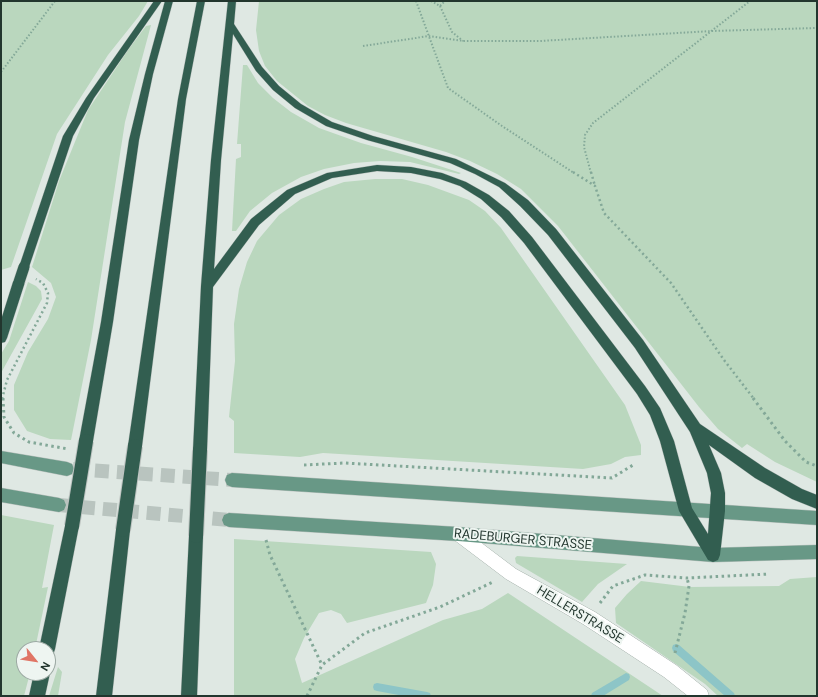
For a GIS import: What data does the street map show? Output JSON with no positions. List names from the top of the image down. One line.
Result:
{"streets":{"main road":["RADEBURGER STRASSE"],"street":["HELLERSTRASSE"]},"crossings":[["RADEBURGER STRASSE","HELLERSTRASSE"]],"north":"bottom right"}
